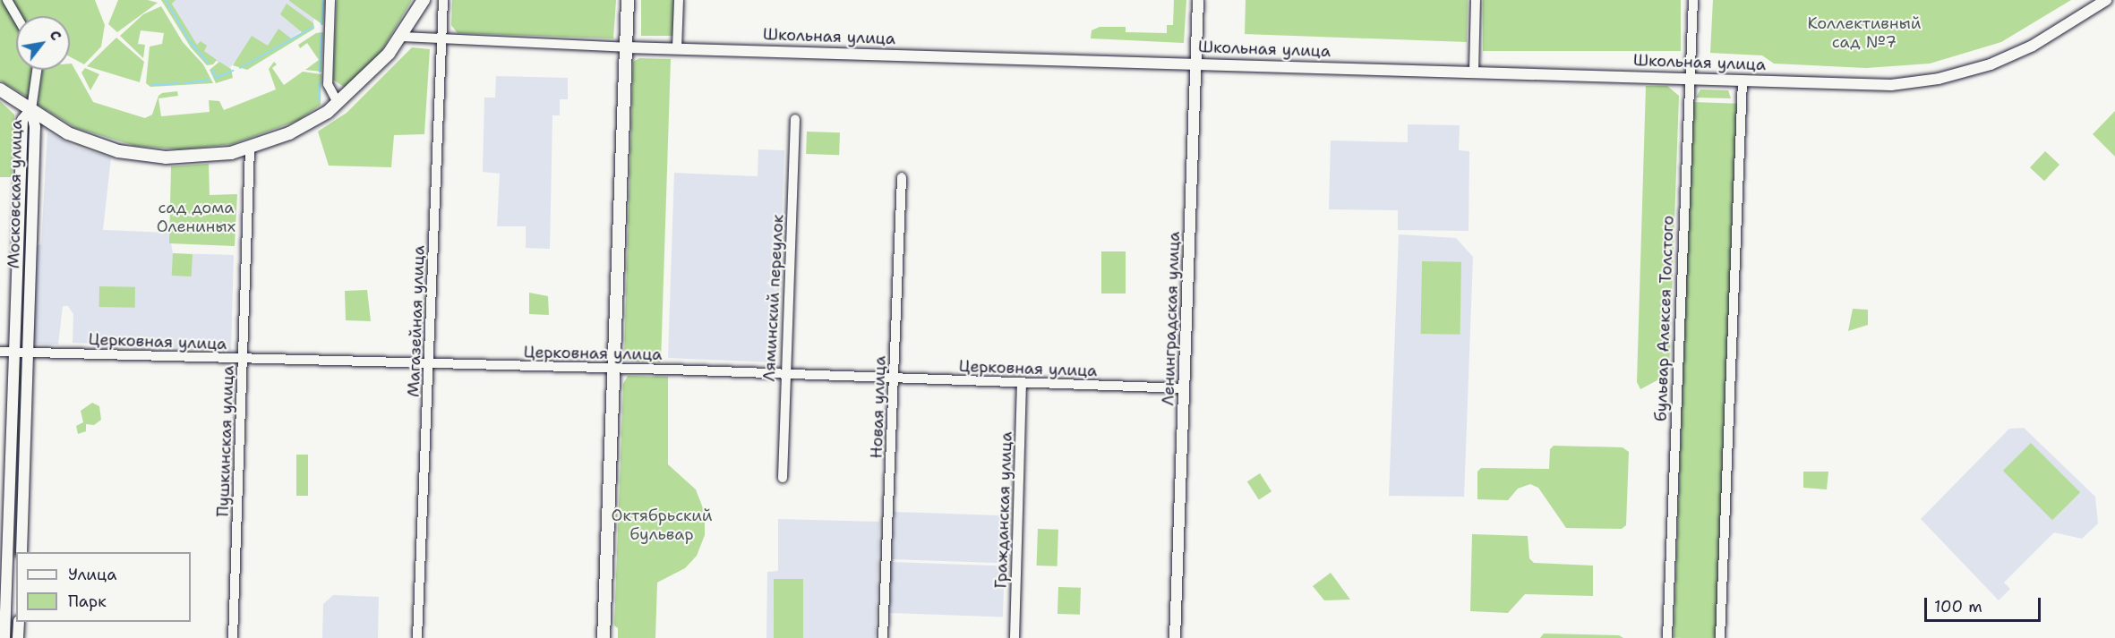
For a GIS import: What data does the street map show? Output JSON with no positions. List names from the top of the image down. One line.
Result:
{"streets":{"street":["Школьная улица","Московская улица","Ляминский переулок","Ленинградская улица","бульвар Алексея Толстого","Магазейная улица","Церковная улица","Новая улица","Пушкинская улица","Гражданская улица"]},"crossings":[["Школьная улица","Ленинградская улица"],["Школьная улица","бульвар Алексея Толстого"],["Школьная улица","Магазейная улица"],["Московская улица","Церковная улица"],["Ляминский переулок","Церковная улица"],["Ленинградская улица","Церковная улица"],["Магазейная улица","Церковная улица"],["Церковная улица","Новая улица"],["Церковная улица","Пушкинская улица"],["Церковная улица","Гражданская улица"]],"parks":["Коллективный сад №7","сад дома Олениных","Октябрьский бульвар"],"legend":["Улица","Парк"],"scale_bar":"100 m","north":"top right"}
